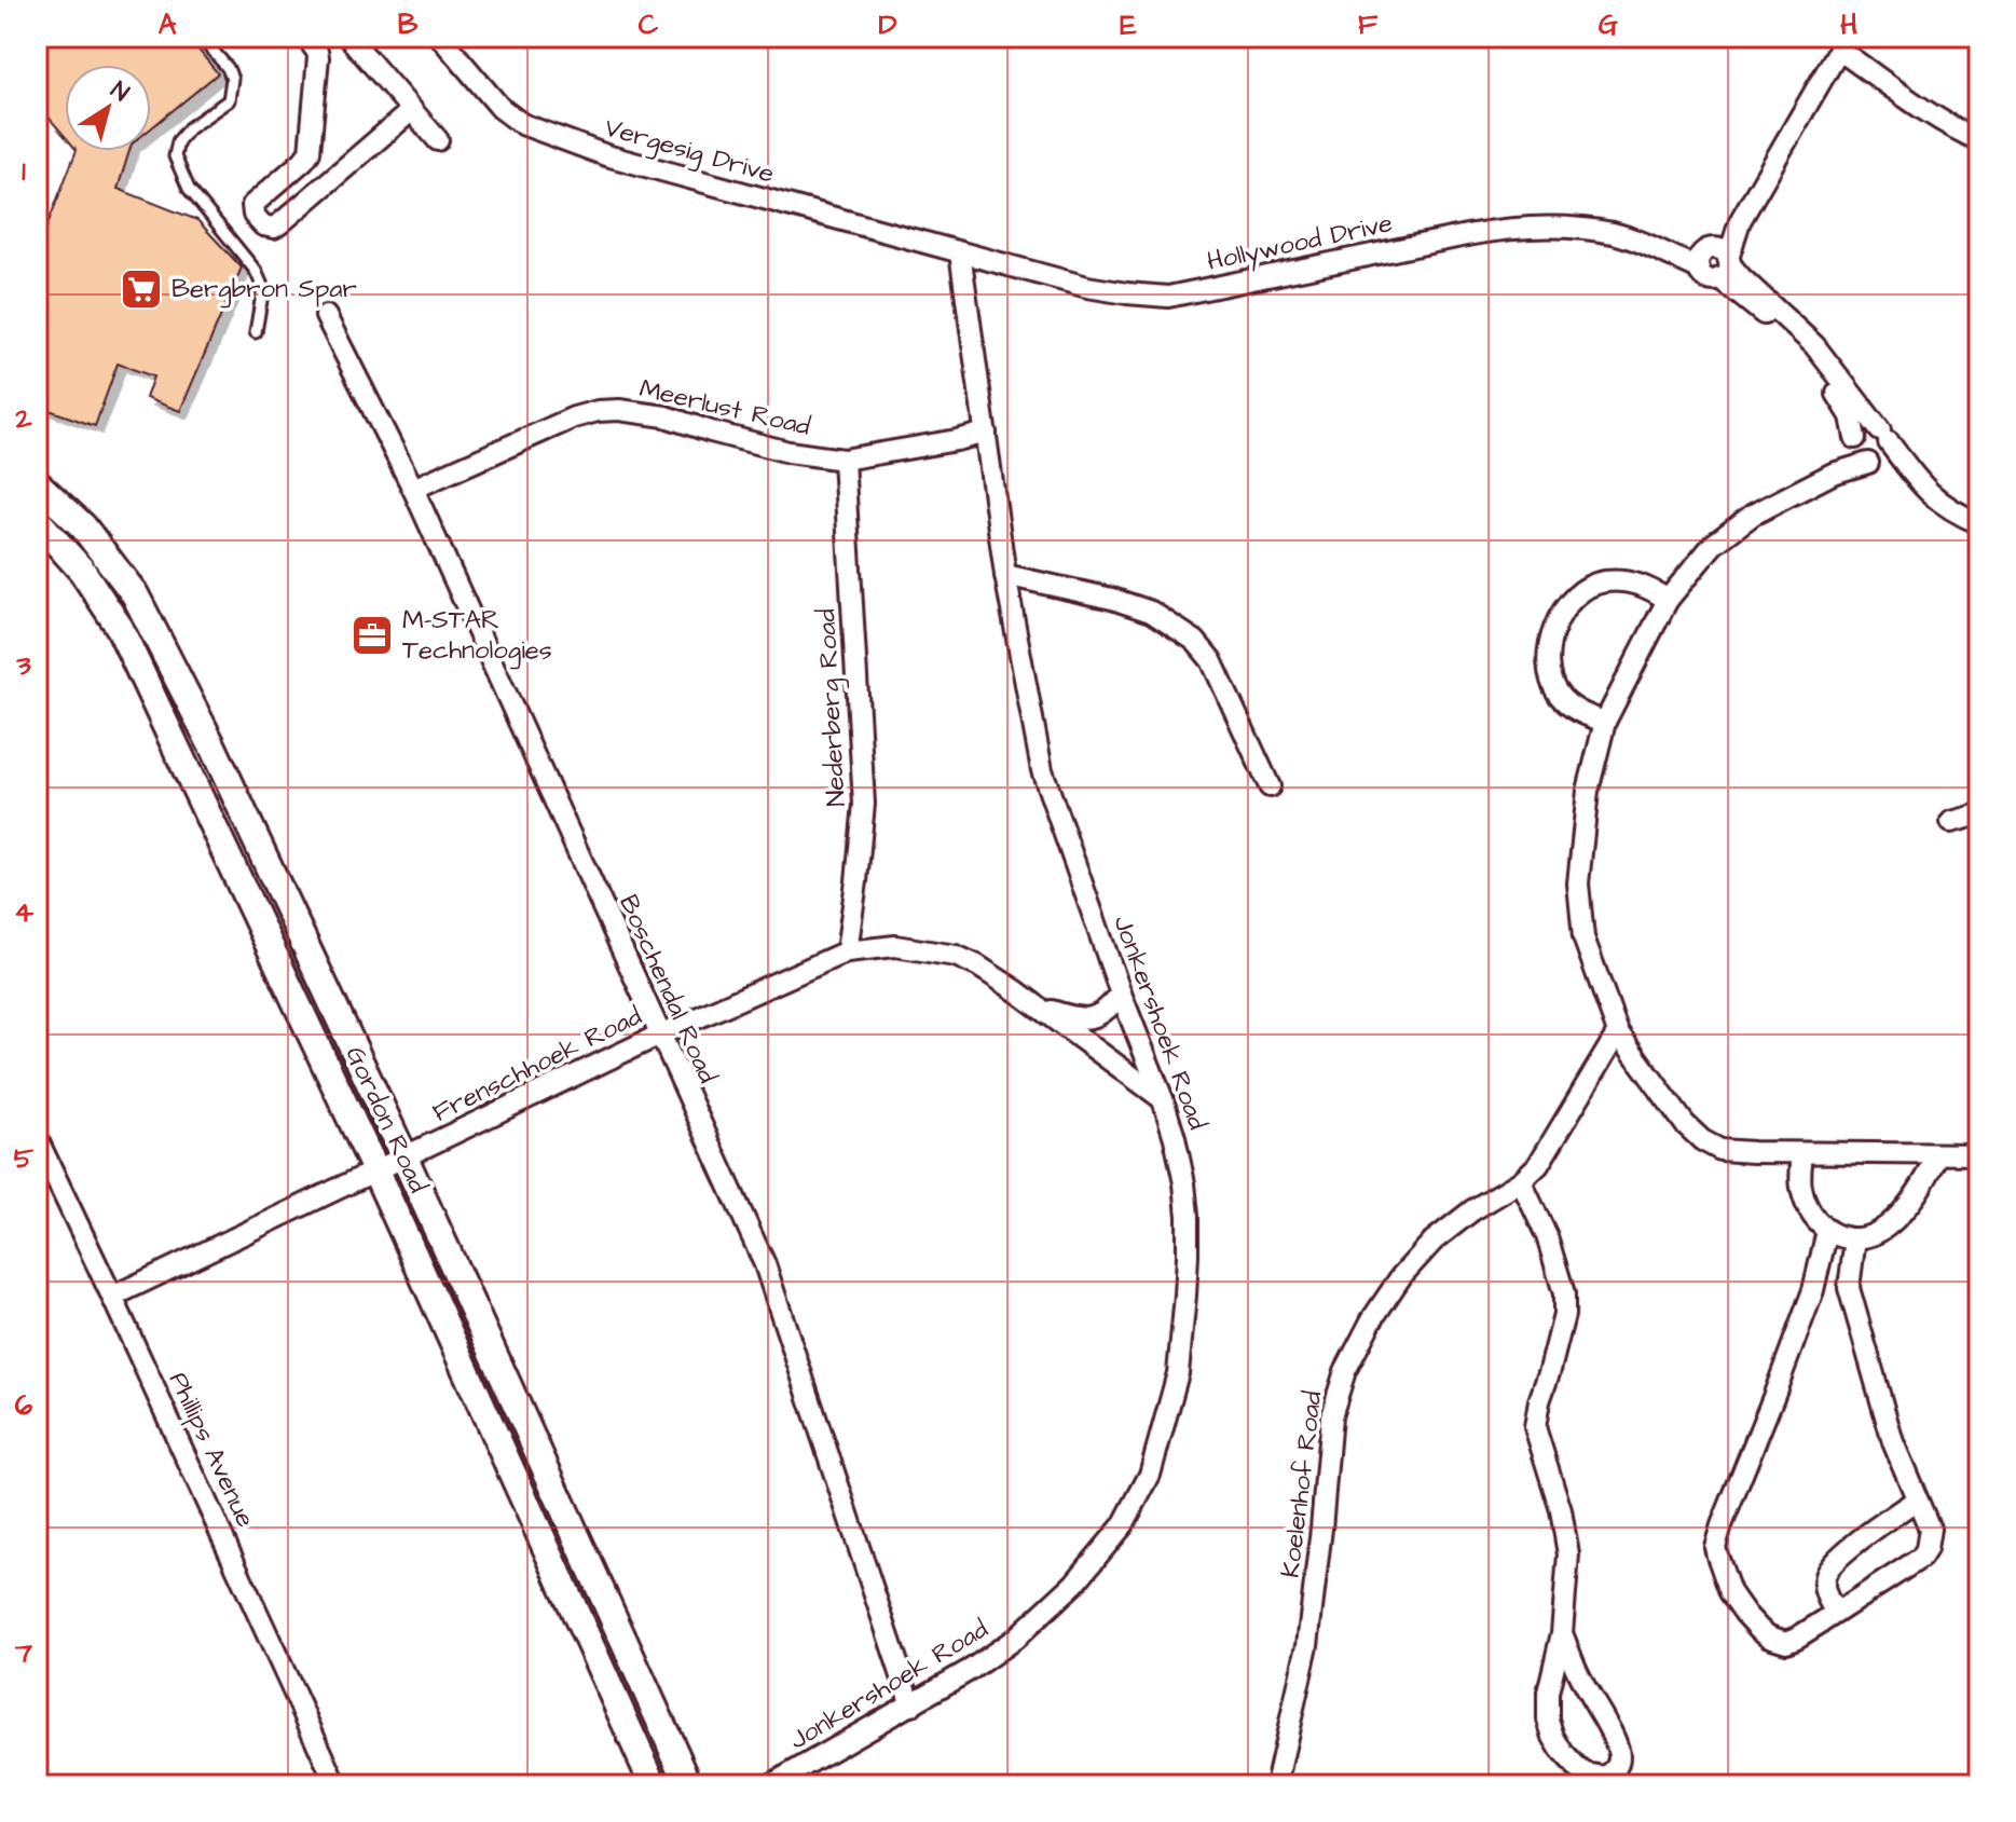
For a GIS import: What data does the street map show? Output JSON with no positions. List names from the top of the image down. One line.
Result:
{"streets":{"street":["Vergesig Drive","Hollywood Drive","Meerlust Road","Nederberg Road","Boschendal Road","Jonkershoek Road","Frenschhoek Road","Gordon Road","Phillips Avenue","Koelenhof Road"]},"crossings":[["Vergesig Drive","Hollywood Drive"],["Vergesig Drive","Jonkershoek Road"],["Hollywood Drive","Jonkershoek Road"],["Meerlust Road","Nederberg Road"],["Meerlust Road","Boschendal Road"],["Meerlust Road","Jonkershoek Road"],["Nederberg Road","Frenschhoek Road"],["Boschendal Road","Jonkershoek Road"],["Boschendal Road","Frenschhoek Road"],["Jonkershoek Road","Frenschhoek Road"],["Frenschhoek Road","Gordon Road"],["Frenschhoek Road","Phillips Avenue"]],"places":{"supermarket":["Bergbron Spar"],"office":["M-STAR Technologies"]},"north":"top right","grid":{"columns":["A","B","C","D","E","F","G","H"],"rows":["1","2","3","4","5","6","7"]}}
